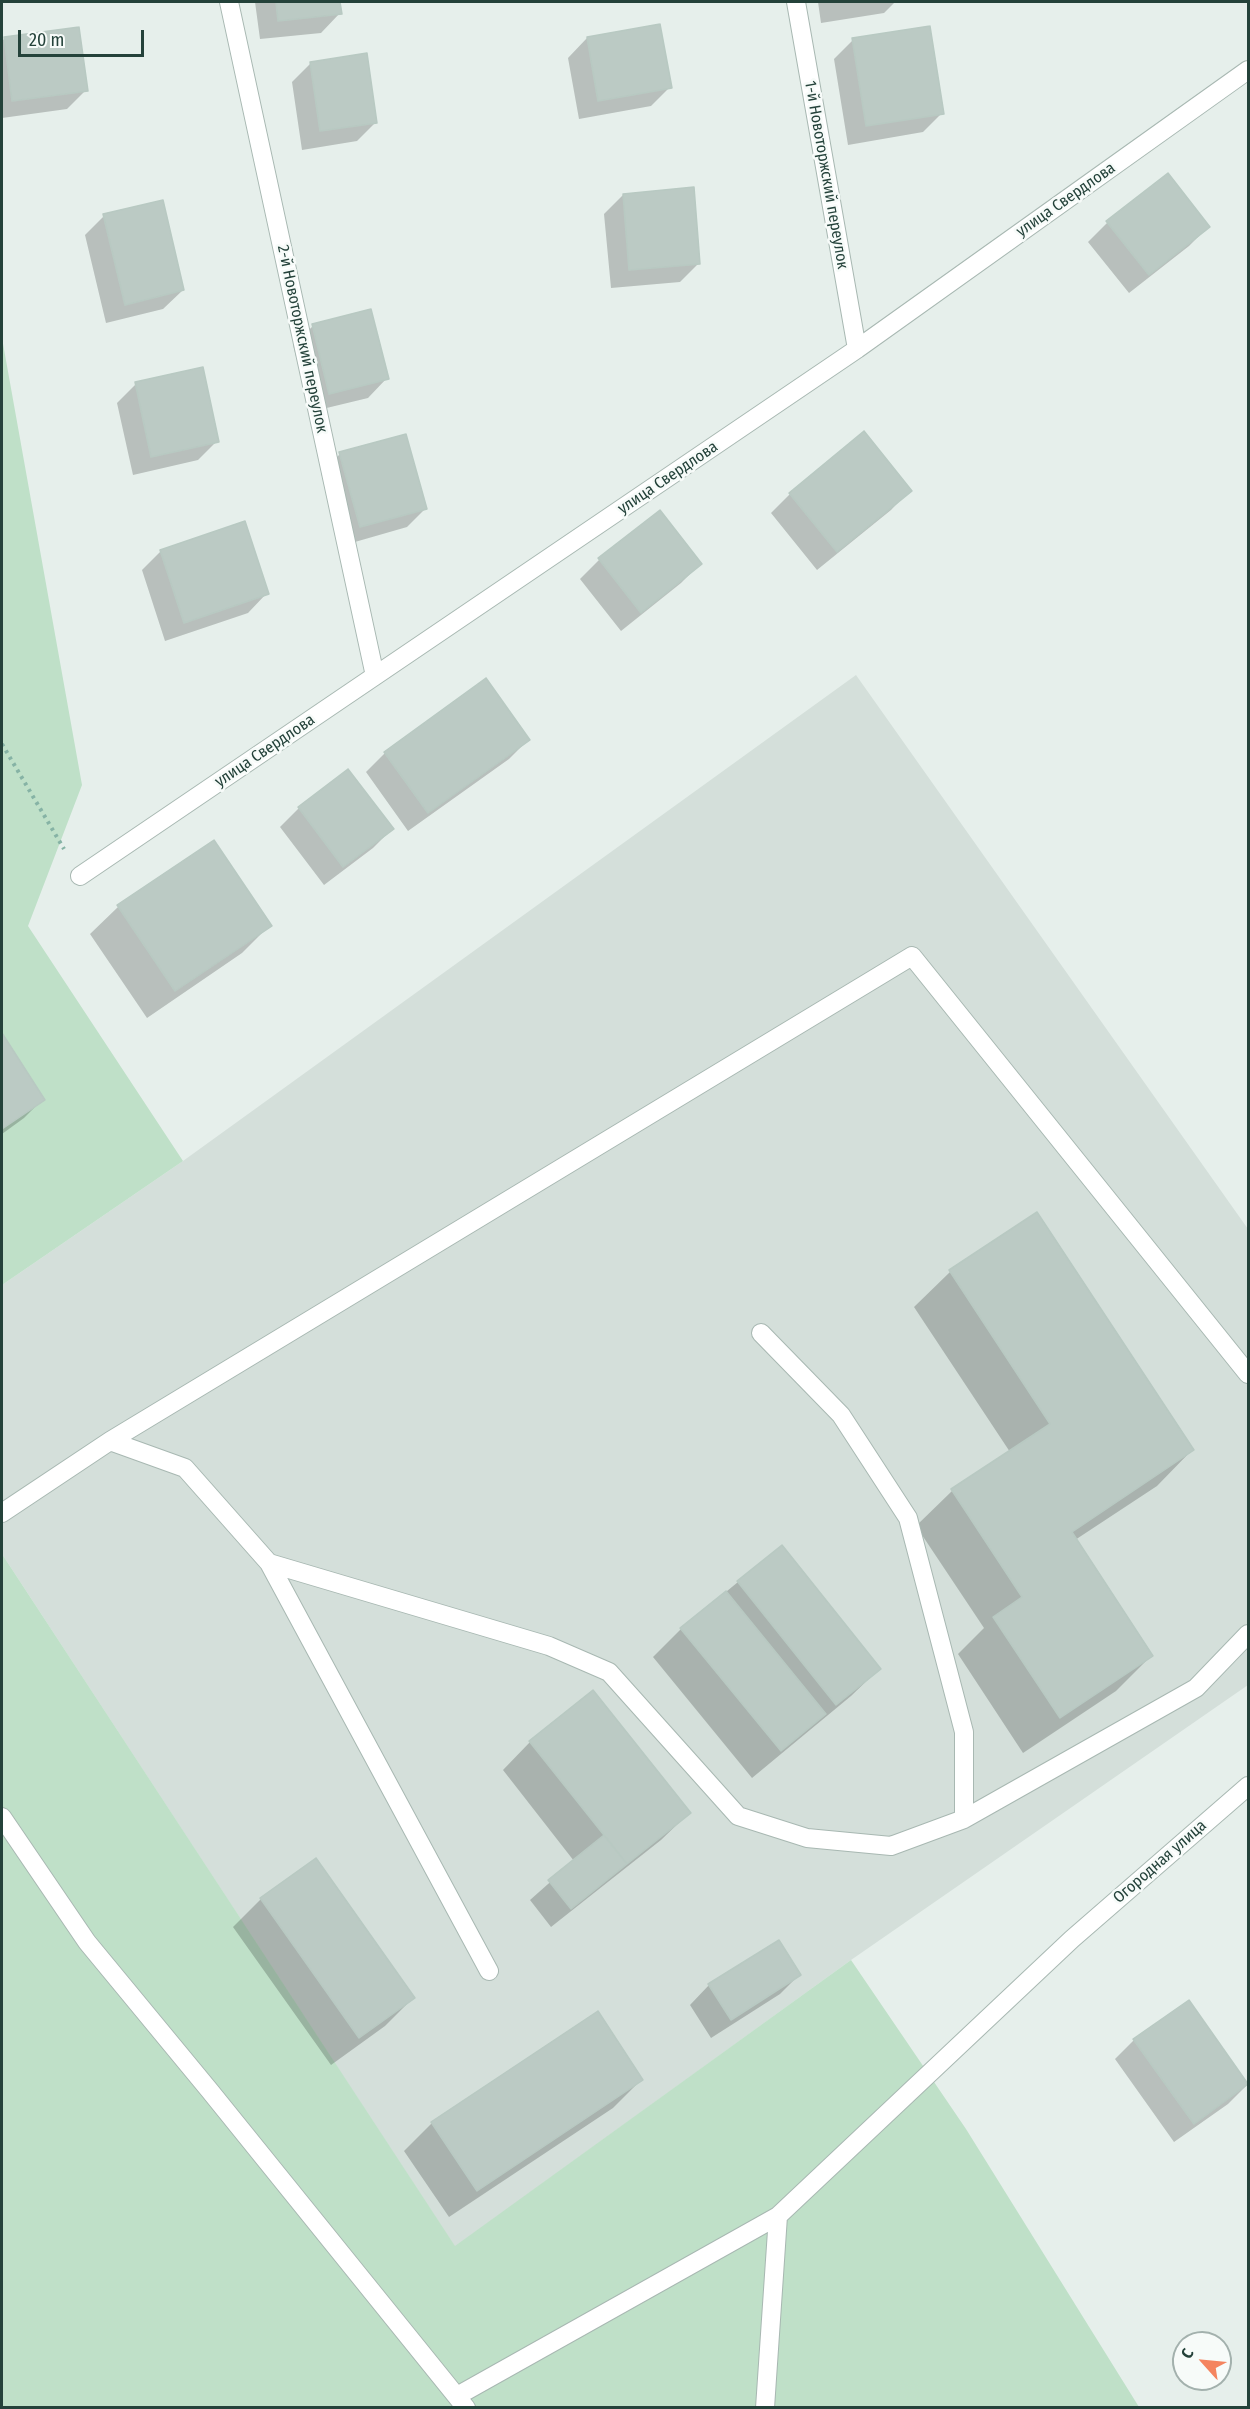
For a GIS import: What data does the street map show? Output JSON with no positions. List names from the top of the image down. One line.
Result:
{"streets":{"street":["1-й Новоторжский переулок","улица Свердлова","2-й Новоторжский переулок","Огородная улица"]},"crossings":[["1-й Новоторжский переулок","улица Свердлова"],["улица Свердлова","2-й Новоторжский переулок"]],"scale_bar":"20 m","north":"top left"}
